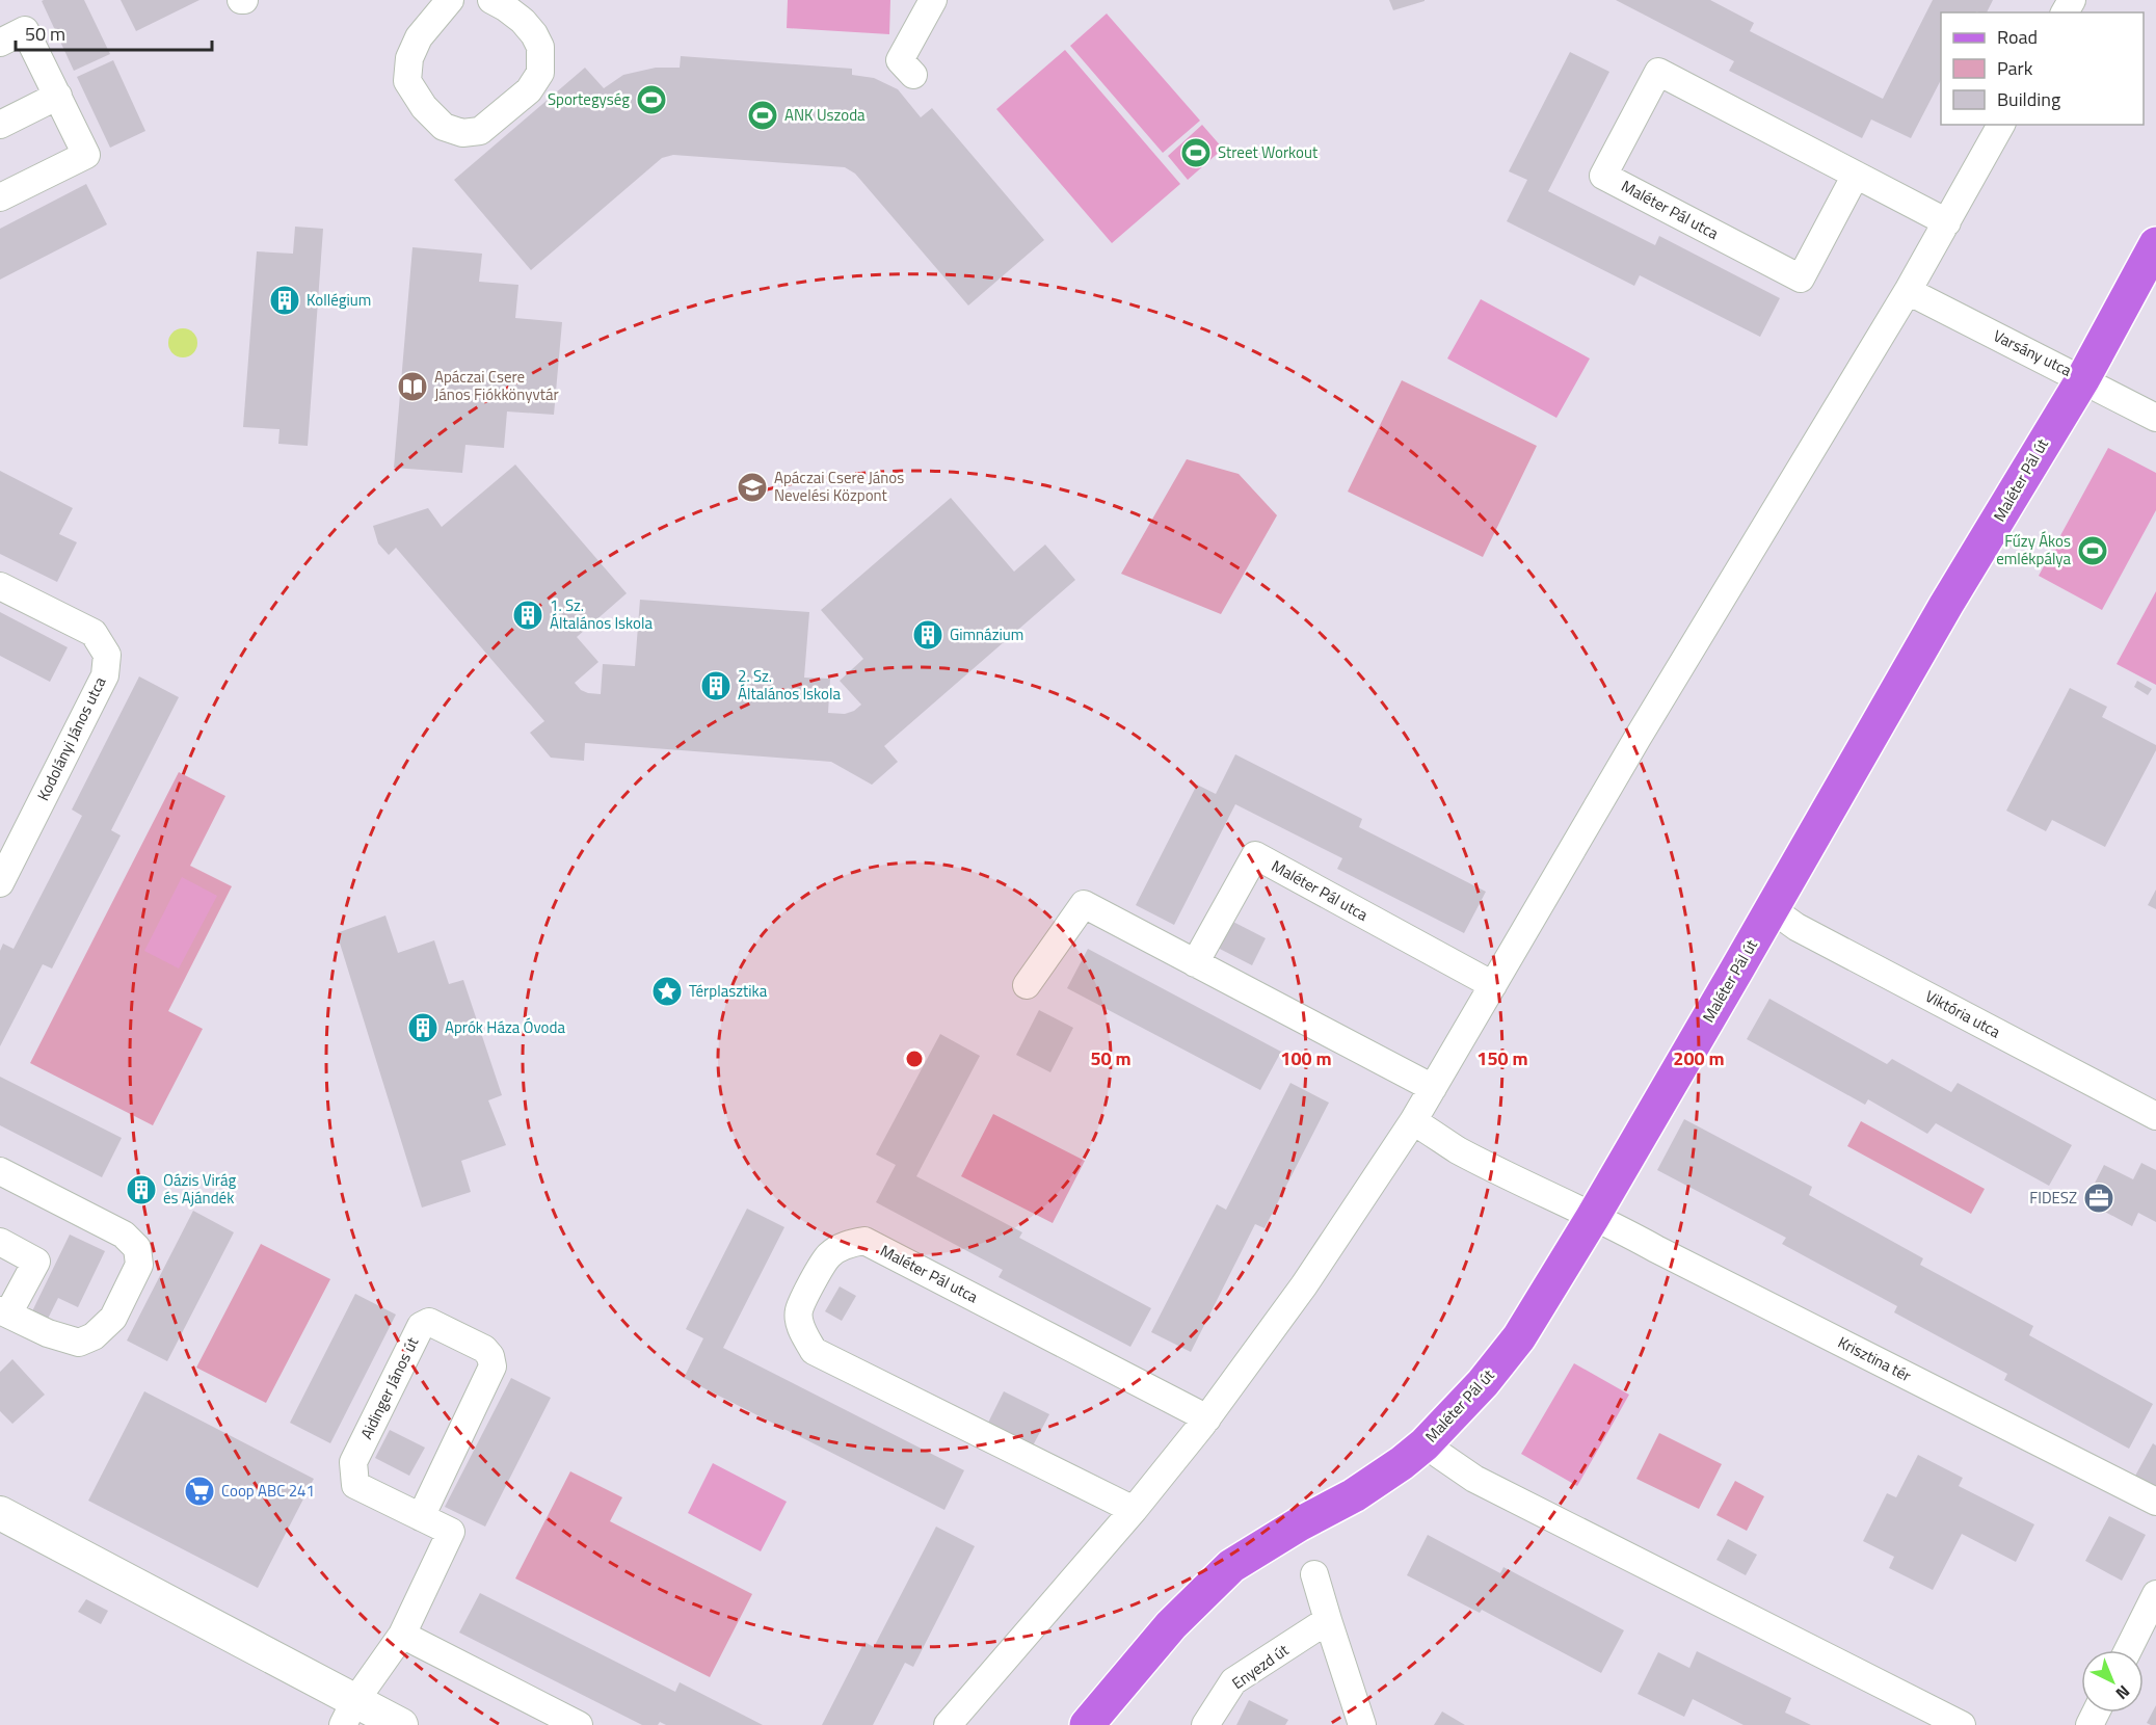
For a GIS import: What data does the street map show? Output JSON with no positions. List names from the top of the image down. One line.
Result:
{"streets":{"main road":["Maléter Pál út"],"street":["Maléter Pál utca","Varsány utca","Kodolányi János utca","Viktória utca","Krisztina tér","Aidinger János út","Enyezd út"]},"crossings":[["Varsány utca","Maléter Pál út"],["Maléter Pál út","Viktória utca"],["Maléter Pál út","Krisztina tér"]],"places":{"sports":["Sportegység","ANK Uszoda","Street Workout","Fűzy Ákos emlékpálya"],"building":["Kollégium","1. Sz. Általános Iskola","Gimnázium","2. Sz. Általános Iskola","Aprók Háza Óvoda","Oázis Virág és Ajándék"],"library":["Apáczai Csere János Fiókkönyvtár"],"school or university":["Apáczai Csere János Nevelési Központ"],"place":["Térplasztika"],"office":["FIDESZ"],"supermarket":["Coop ABC 241"]},"legend":["Road","Park","Building"],"scale_bar":"50 m","north":"bottom right","rings":["50 m","100 m","150 m","200 m"]}
